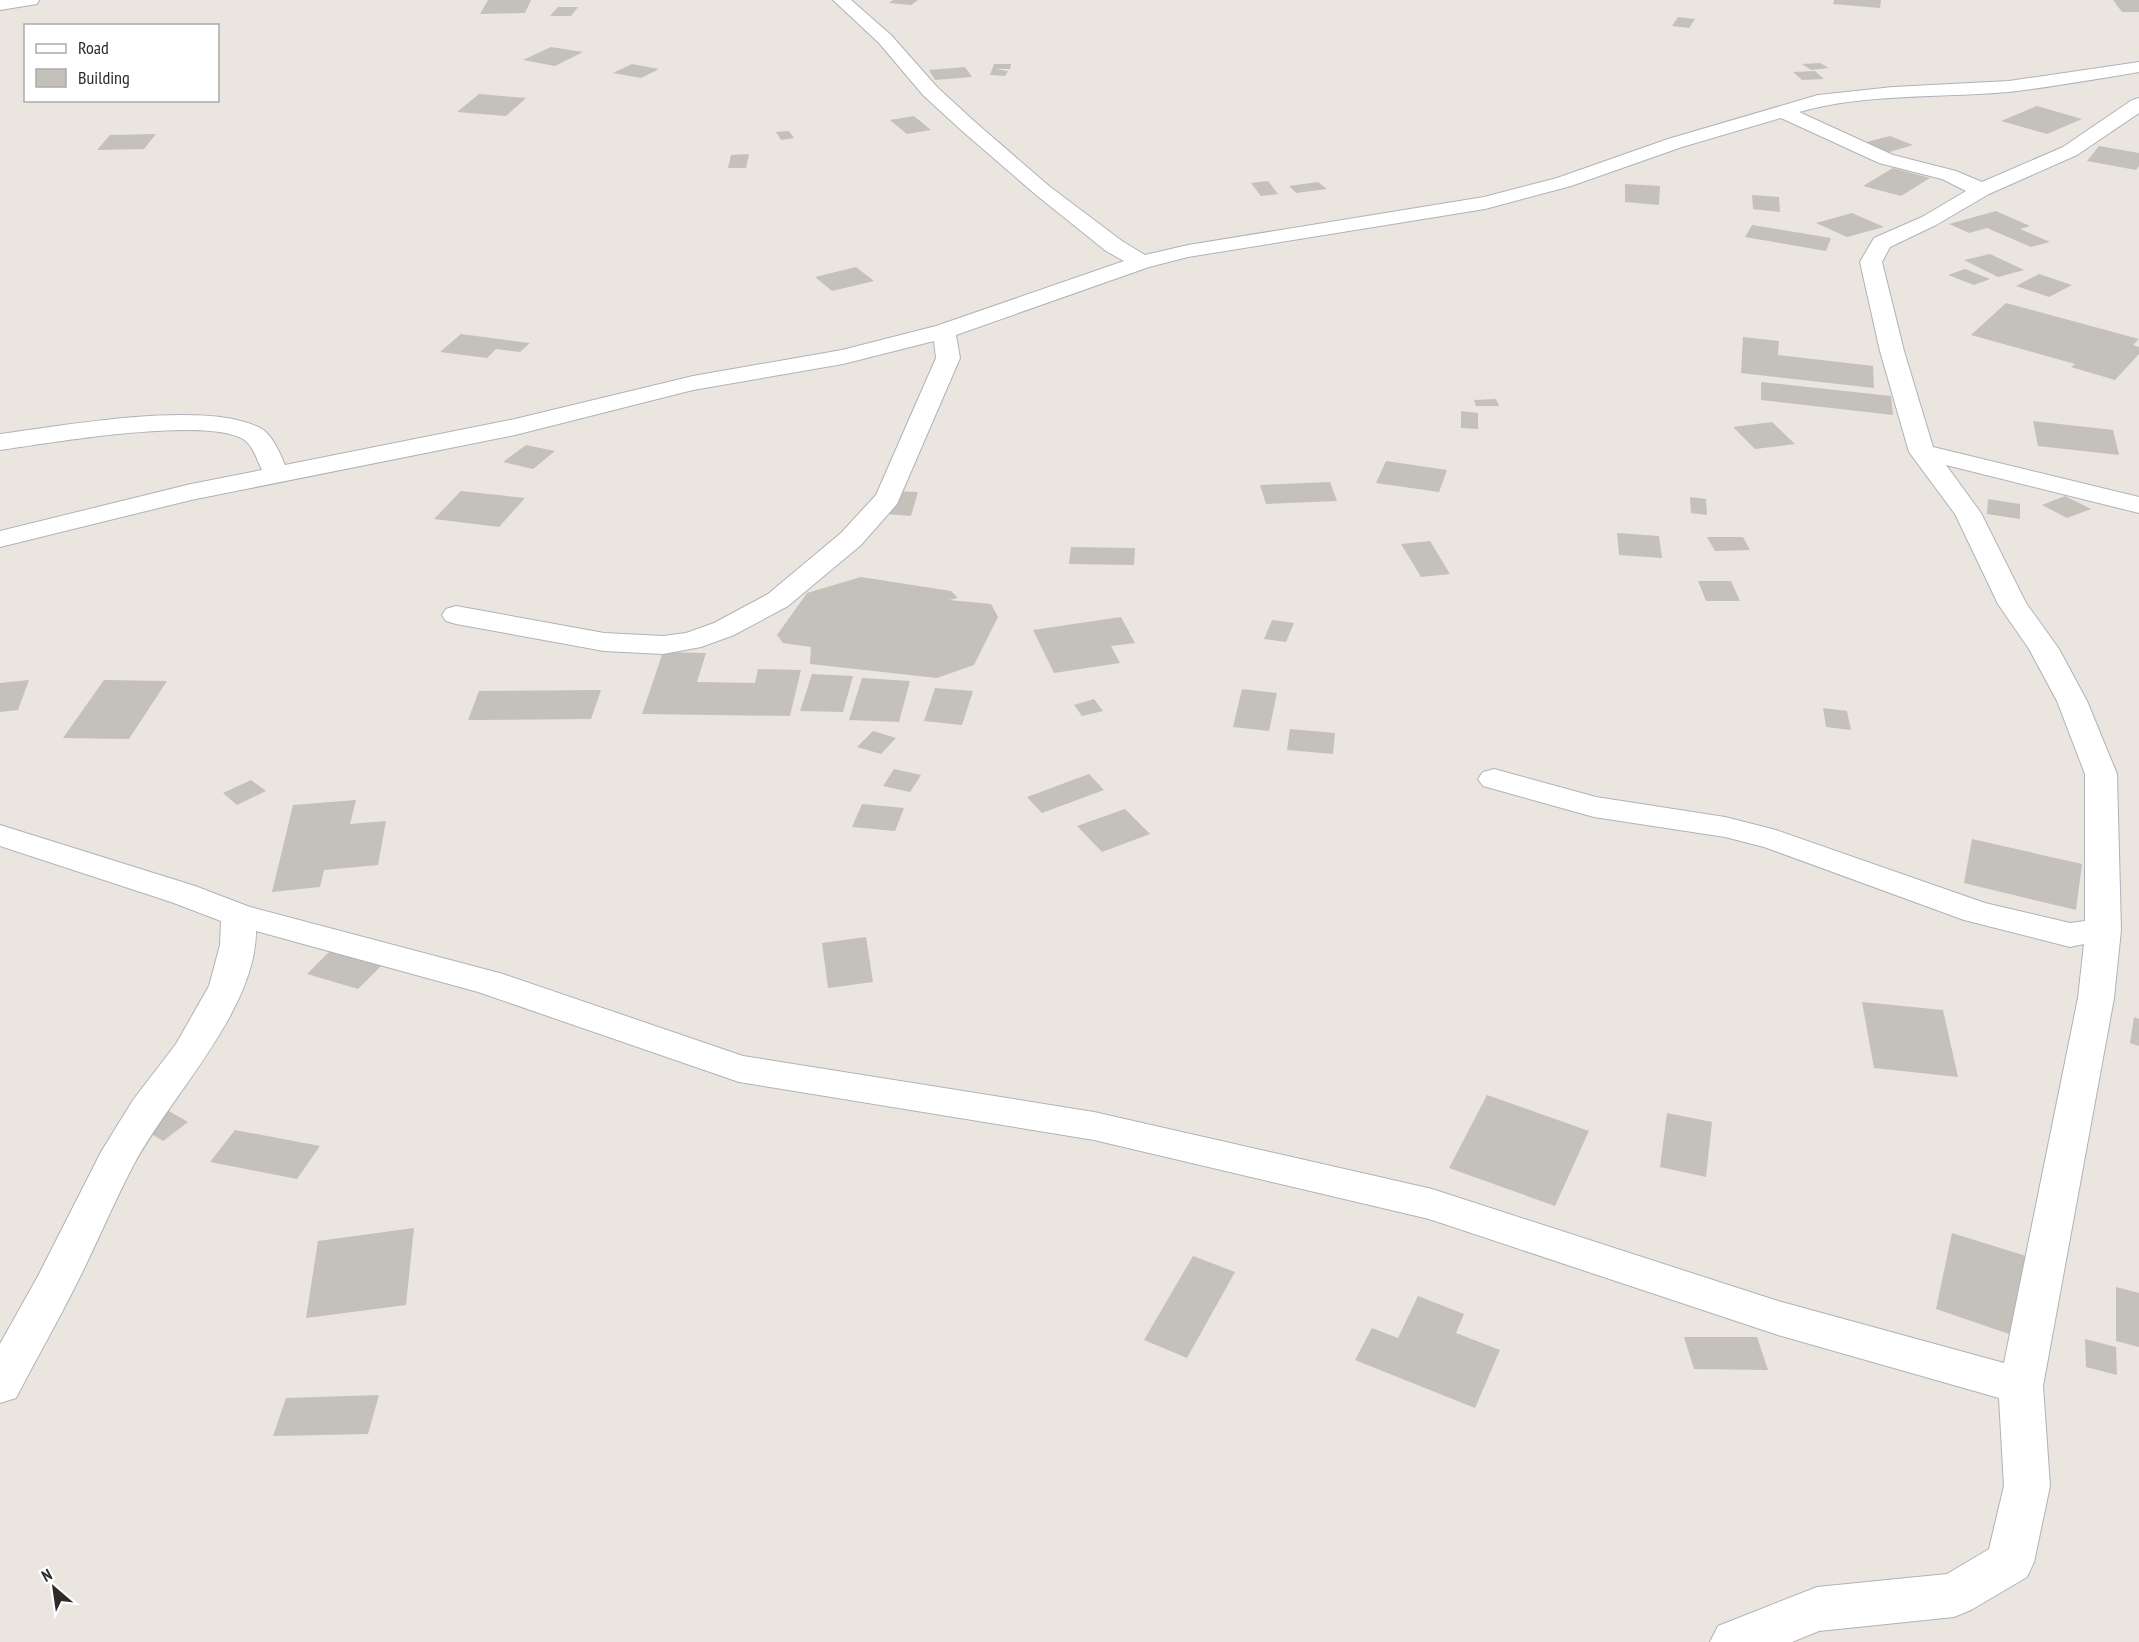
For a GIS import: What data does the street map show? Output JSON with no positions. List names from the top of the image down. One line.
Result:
{"legend":["Road","Building"],"north":"top left"}
